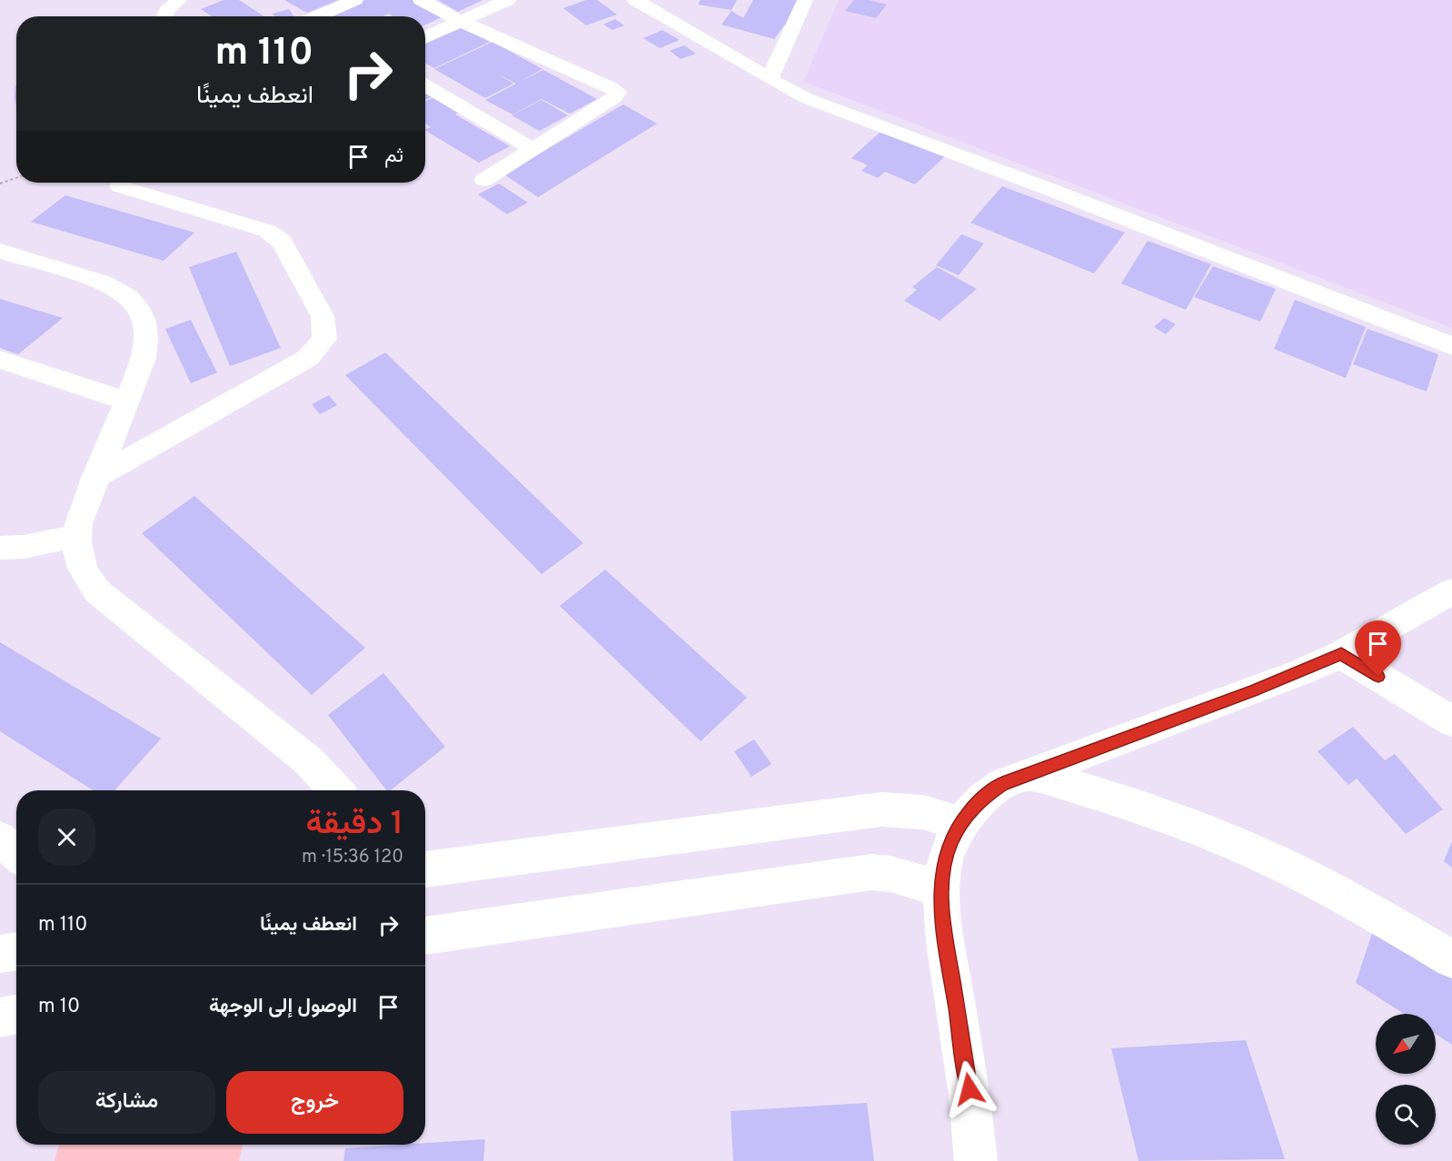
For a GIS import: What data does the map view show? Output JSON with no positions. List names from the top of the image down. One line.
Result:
{"north":"bottom left","page":{"turn":["110 m","انعطف يمينًا"],"then":"ثم","heading":["1 دقيقة","120 m · 15:36"],"list":[{"name":"انعطف يمينًا","value":"110 m"},{"name":"الوصول إلى الوجهة","value":"10 m"}],"buttons":["خروج","مشاركة"]}}
